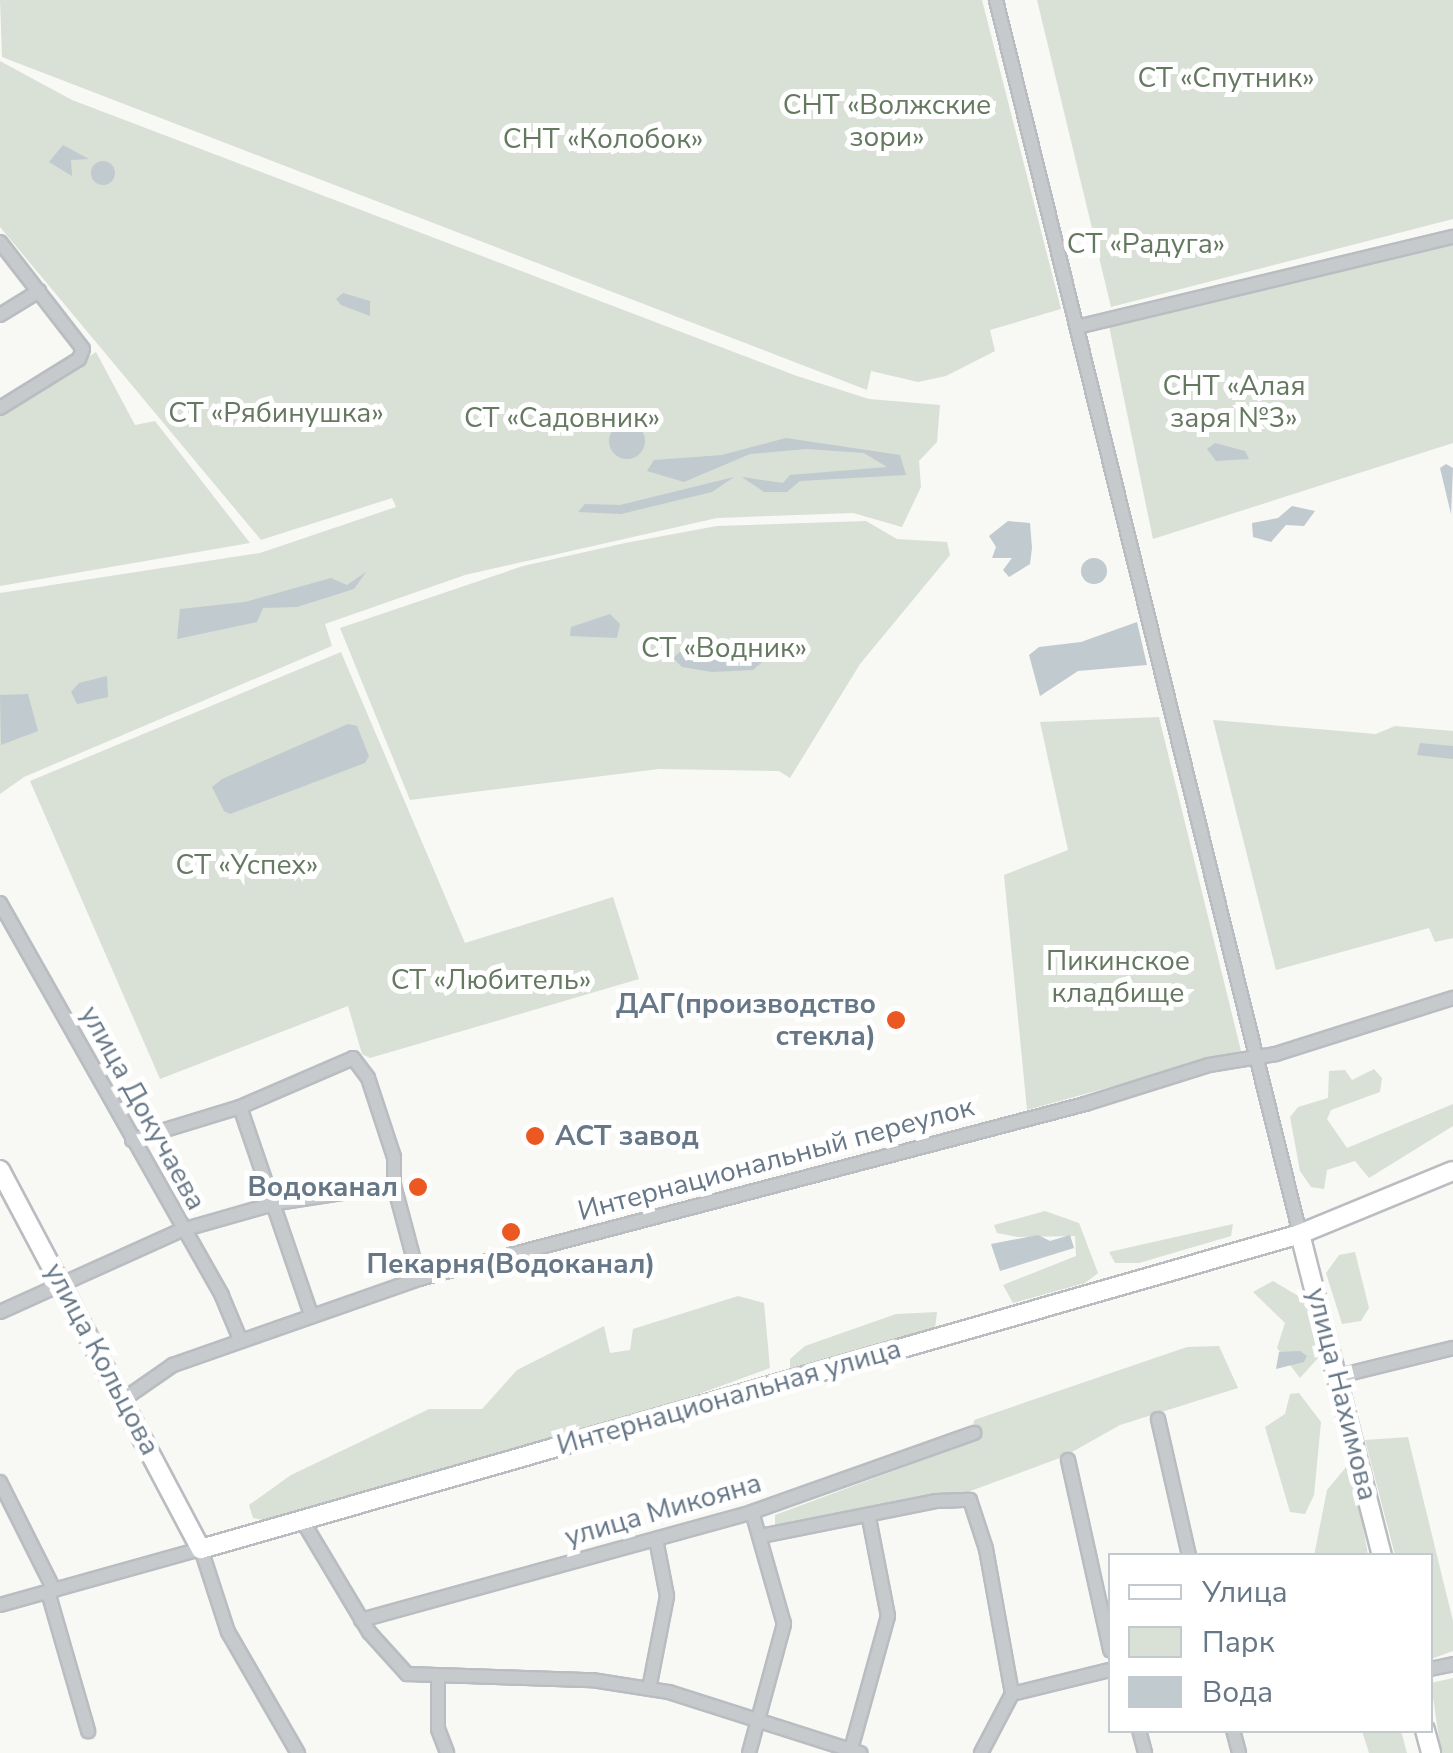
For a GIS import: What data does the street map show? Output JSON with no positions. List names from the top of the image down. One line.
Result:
{"streets":{"main road":["улица Кольцова","улица Нахимова","Интернациональная улица"],"street":["улица Докучаева","Интернациональный переулок","улица Микояна"]},"crossings":[["улица Докучаева","Интернациональный переулок"],["Интернациональный переулок","улица Кольцова"],["улица Кольцова","Интернациональная улица"],["улица Нахимова","Интернациональная улица"]],"parks":["СТ «Спутник»","СНТ «Волжские зори»","СНТ «Колобок»","СТ «Радуга»","СНТ «Алая заря №3»","СТ «Рябинушка»","СТ «Садовник»","СТ «Водник»","СТ «Успех»","Пикинское кладбище","СТ «Любитель»"],"places":["ДАГ(производство стекла)","АСТ завод","Водоканал","Пекарня(Водоканал)"],"legend":["Улица","Парк","Вода"]}
